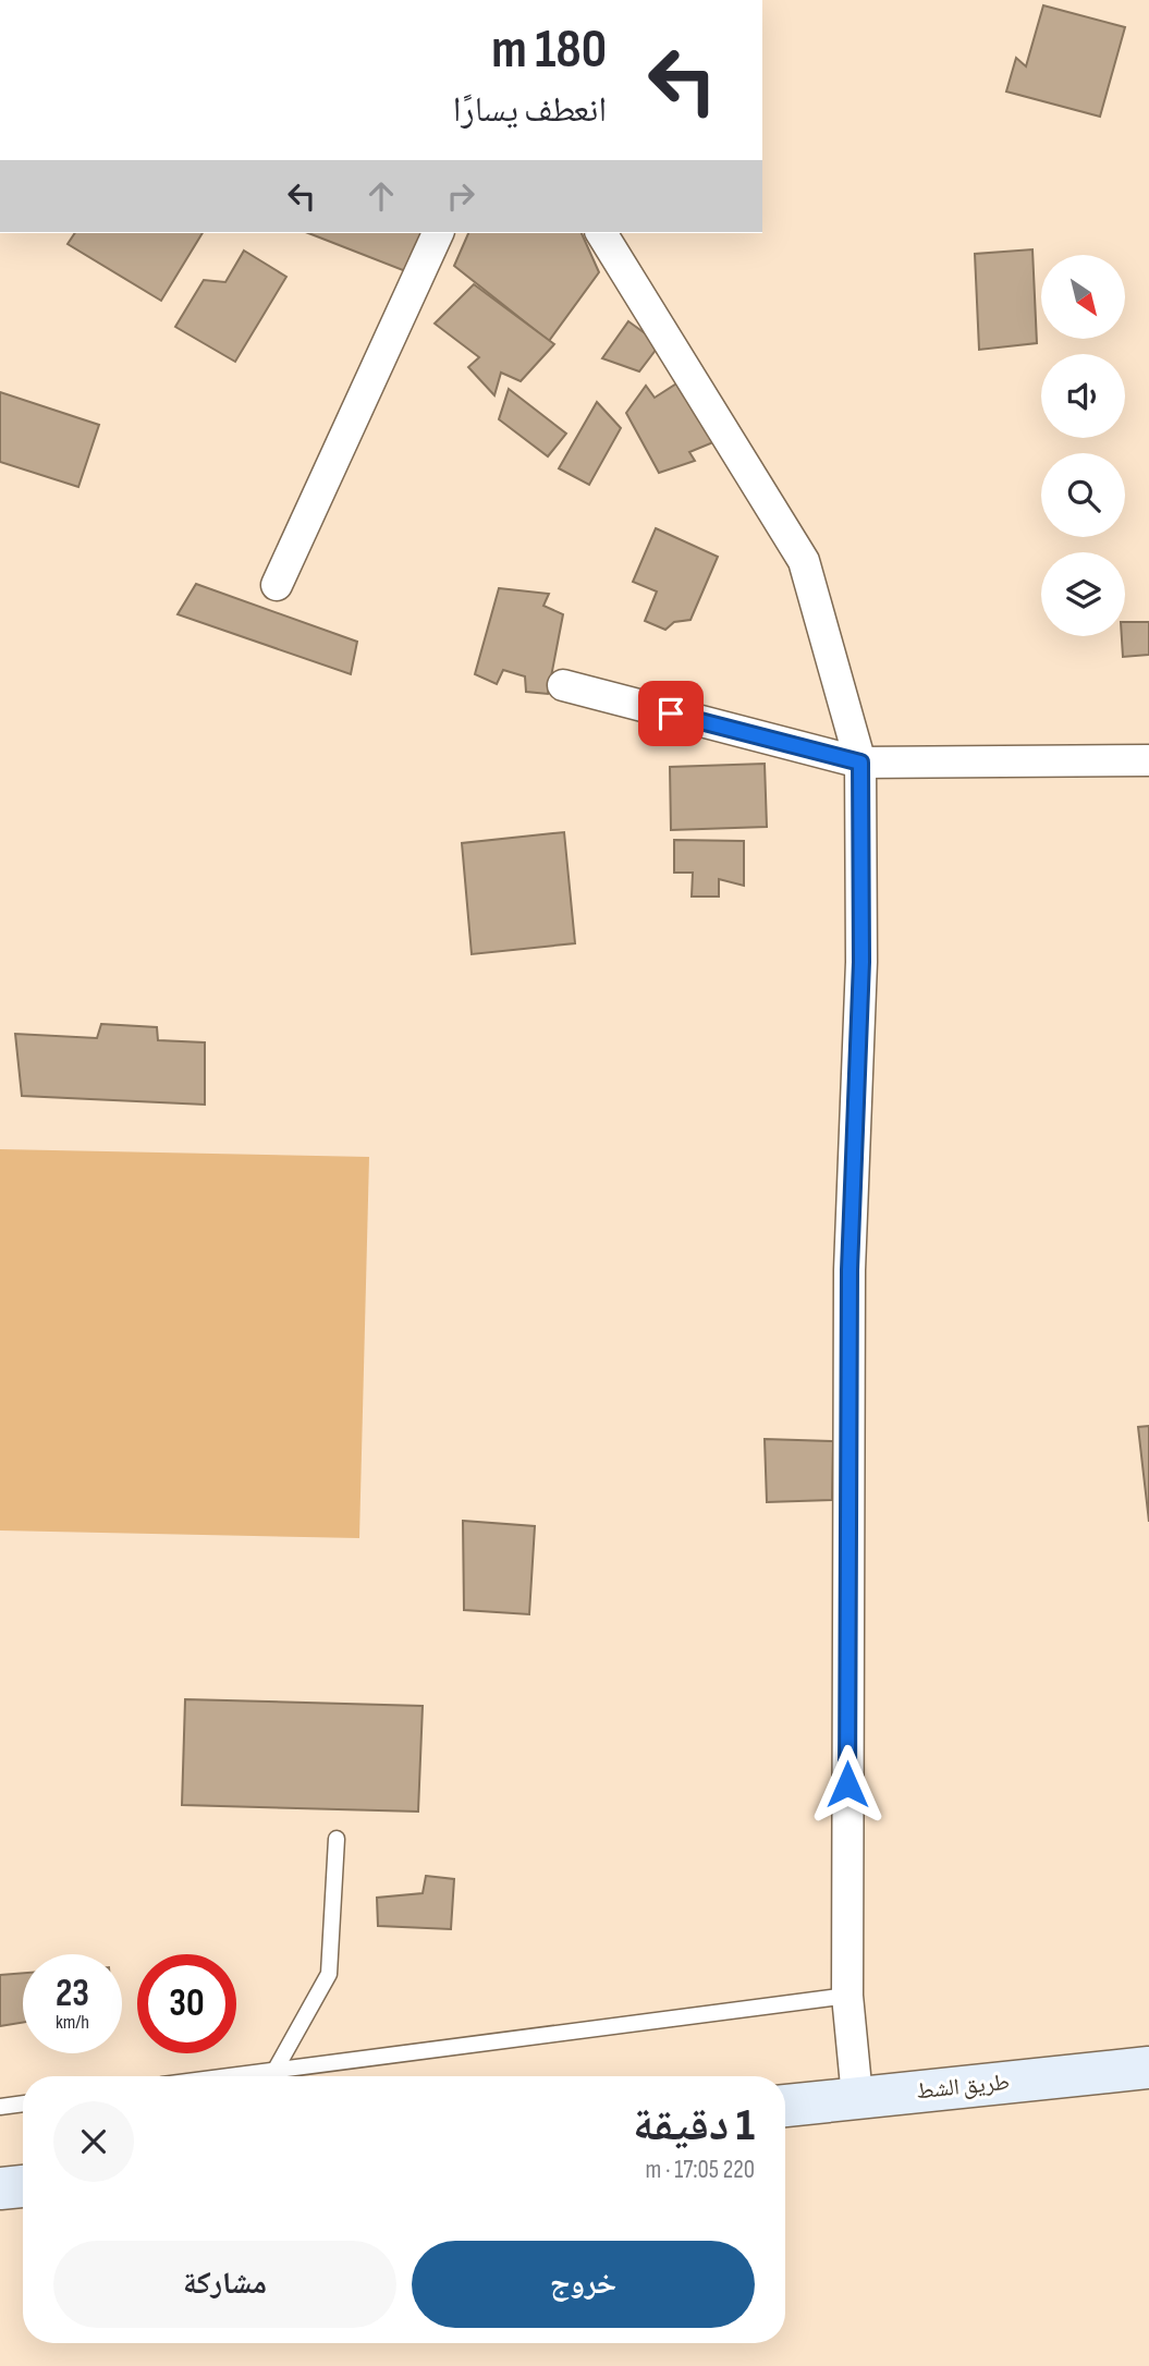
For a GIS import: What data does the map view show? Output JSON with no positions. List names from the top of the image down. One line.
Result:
{"streets":{"main road":["طريق الشط"]},"north":"bottom right","page":{"turn":["180 m","انعطف يسارًا"],"speed":"23 km/h","limit":"30","heading":["1 دقيقة","220 m · 17:05"],"buttons":["خروج","مشاركة"]}}
